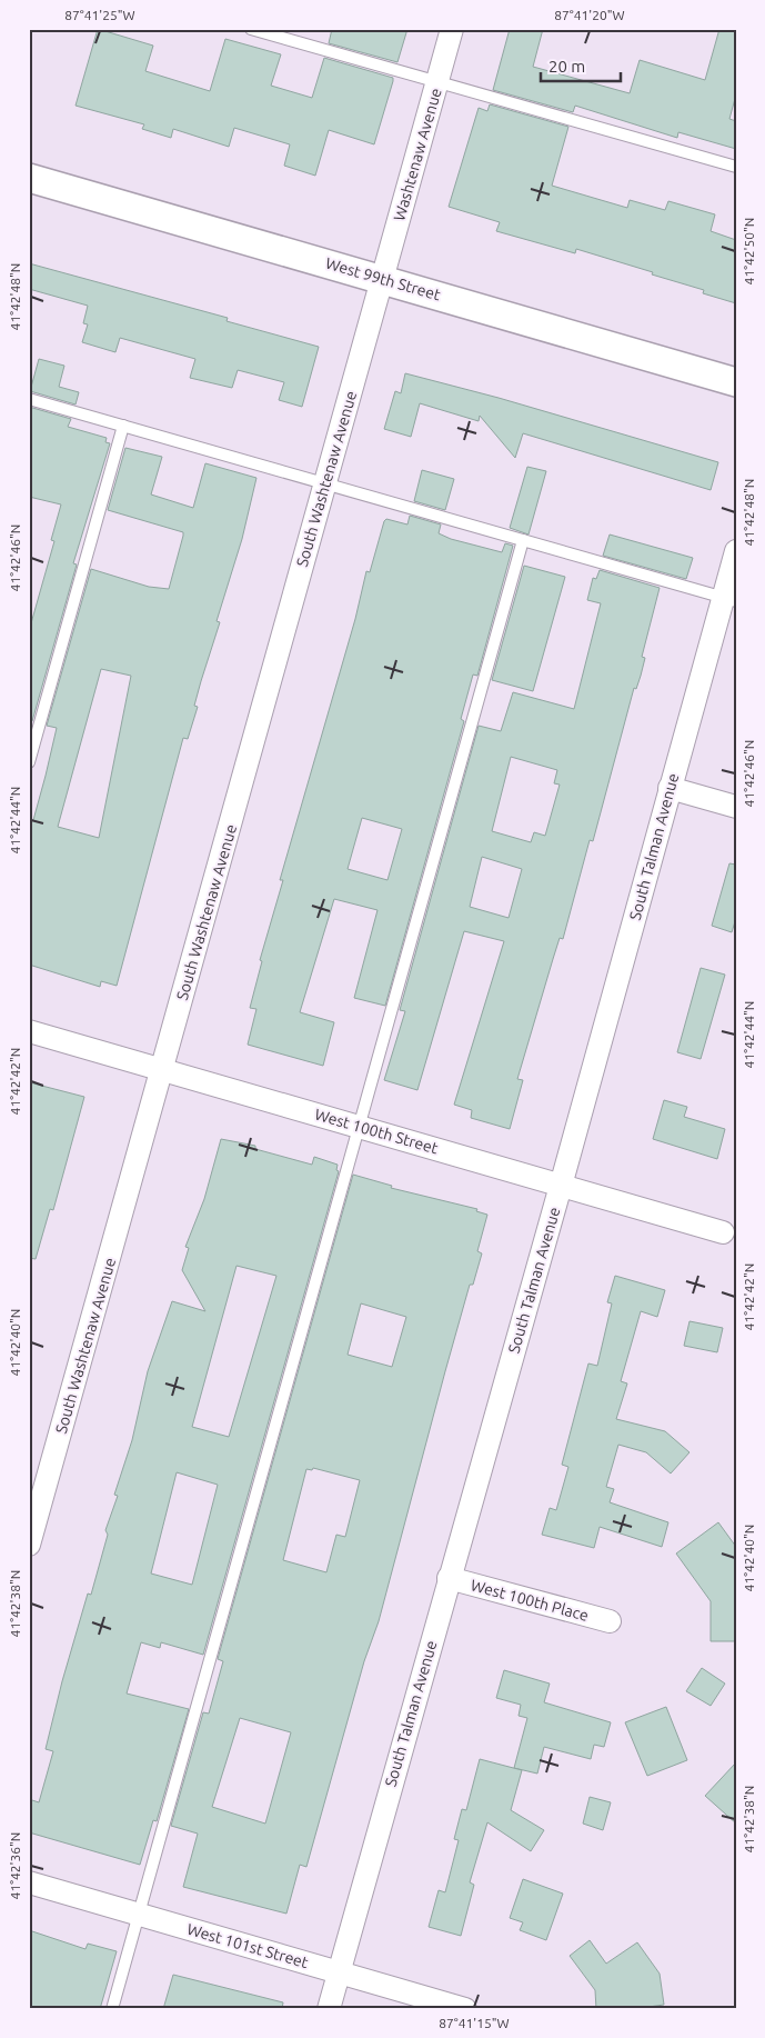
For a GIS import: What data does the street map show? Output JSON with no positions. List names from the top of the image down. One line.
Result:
{"streets":{"street":["Washtenaw Avenue","West 99th Street","South Washtenaw Avenue","South Talman Avenue","West 100th Street","West 100th Place","West 101st Street"]},"crossings":[["Washtenaw Avenue","West 99th Street"],["Washtenaw Avenue","South Washtenaw Avenue"],["West 99th Street","South Washtenaw Avenue"],["South Washtenaw Avenue","West 100th Street"],["South Talman Avenue","West 100th Street"],["South Talman Avenue","West 100th Place"],["South Talman Avenue","West 101st Street"]],"scale_bar":"20 m","coordinates":["87°41'25\"W","87°41'20\"W","41°42'50\"N","41°42'48\"N","41°42'46\"N","41°42'44\"N","41°42'42\"N","41°42'40\"N","41°42'38\"N","41°42'36\"N","87°41'15\"W"]}
